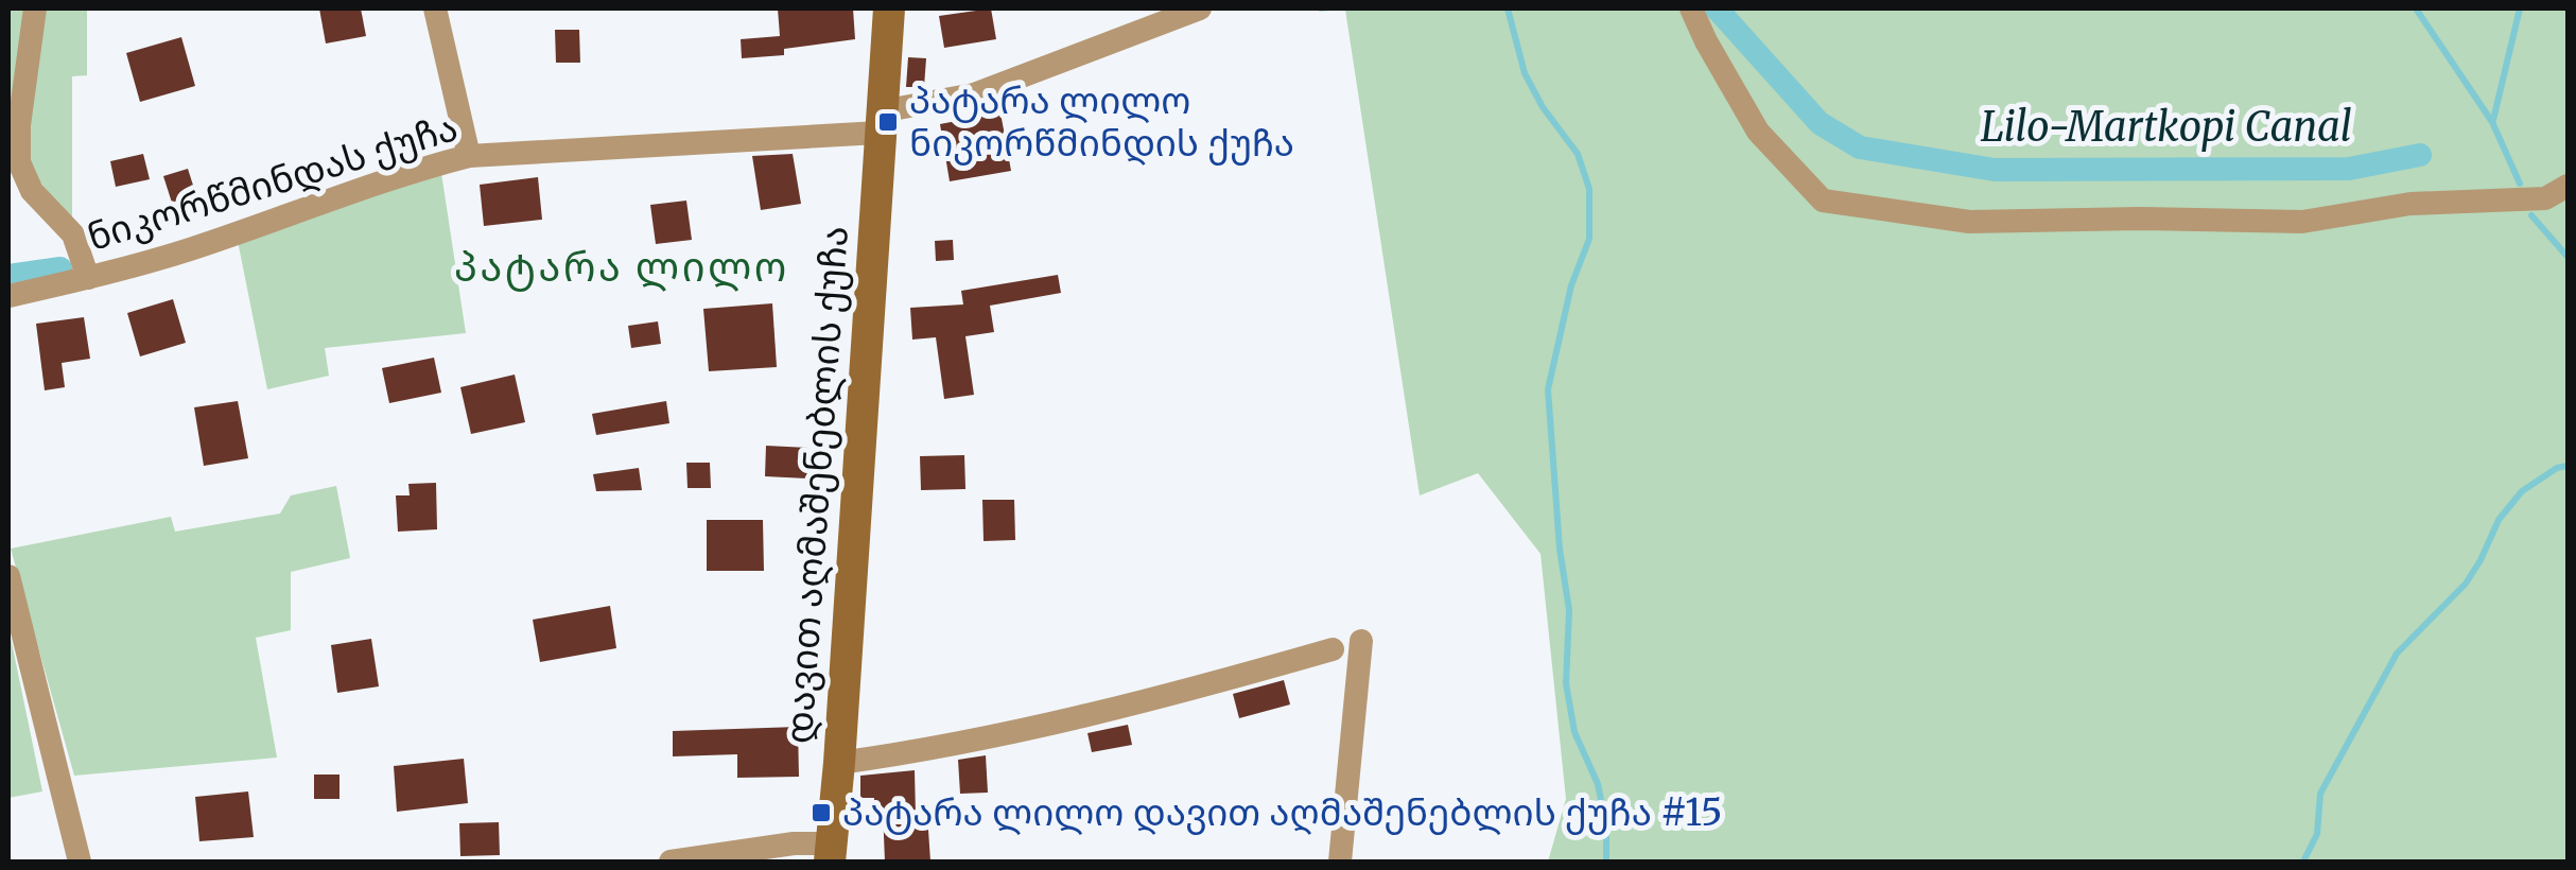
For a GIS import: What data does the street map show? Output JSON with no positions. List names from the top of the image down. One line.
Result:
{"streets":{"street":["ნიკორწმინდას ქუჩა","დავით აღმაშენებლის ქუჩა"]},"crossings":[["ნიკორწმინდას ქუჩა","დავით აღმაშენებლის ქუჩა"]],"districts":["პატარა ლილო"],"water":["Lilo-Martkopi Canal"],"places":{"transit":["პატარა ლილო ნიკორწმინდის ქუჩა","პატარა ლილო დავით აღმაშენებლის ქუჩა #15"]}}
